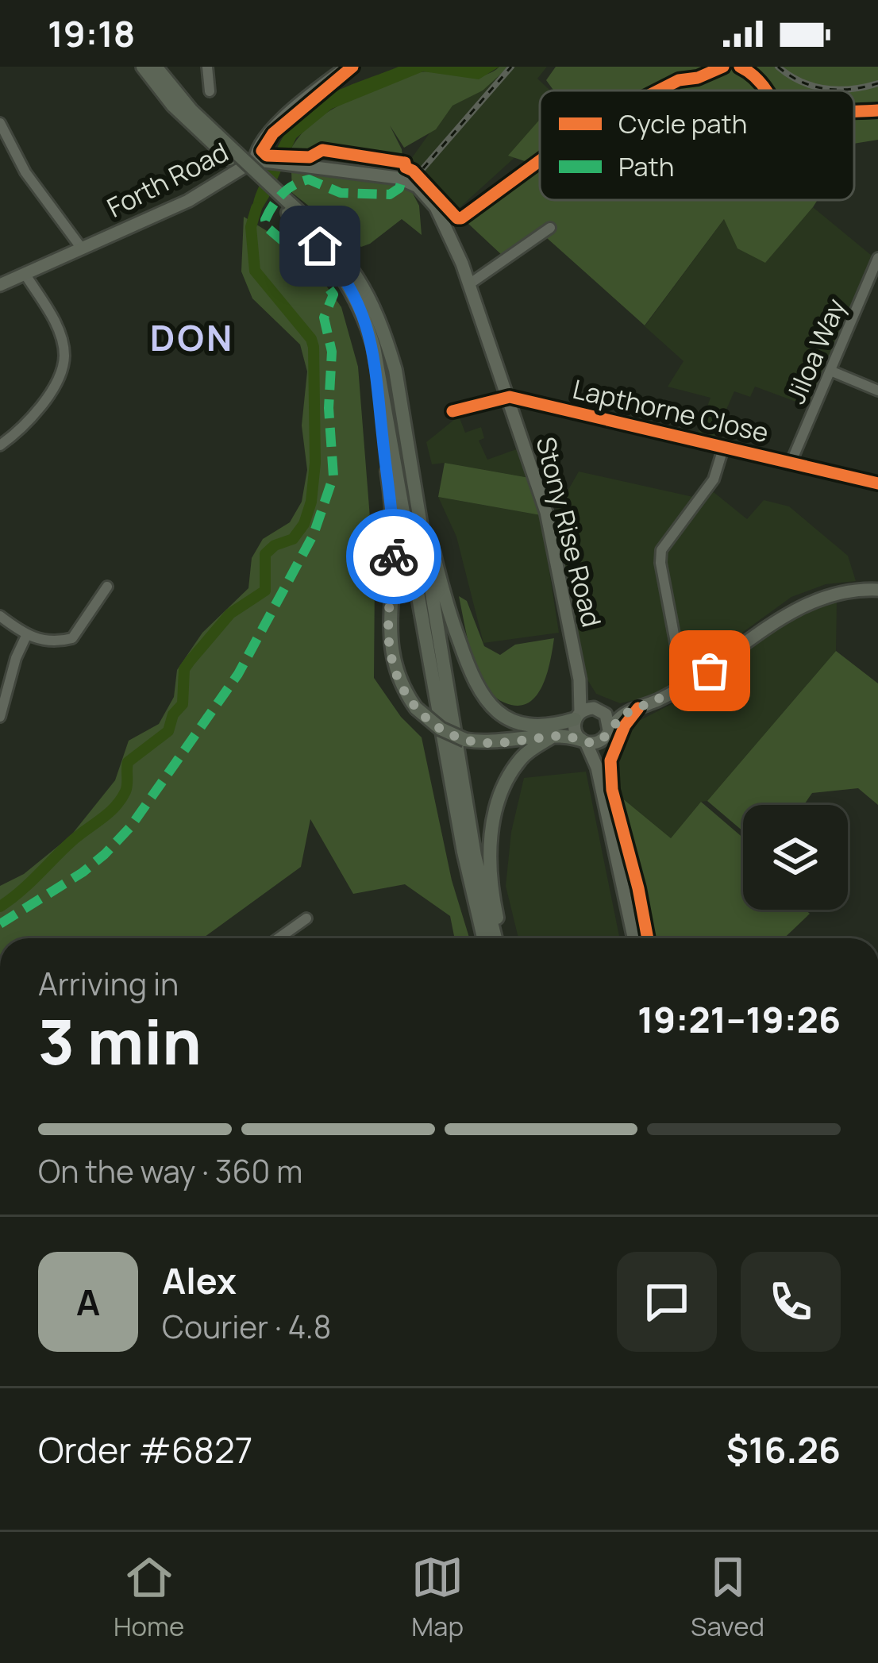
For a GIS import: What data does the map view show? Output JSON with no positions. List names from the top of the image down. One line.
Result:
{"streets":{"main road":["Forth Road","Stony Rise Road"],"street":["Jiloa Way","Lapthorne Close"]},"crossings":[["Forth Road","Lapthorne Close"],["Forth Road","Stony Rise Road"],["Jiloa Way","Lapthorne Close"],["Lapthorne Close","Stony Rise Road"]],"districts":["DON"],"legend":["Cycle path","Path"],"page":{"status":"19:18","heading":["3 min","Arriving in","19:21–19:26"],"panel":["Alex","Courier · 4.8","Order #6827","$16.26"],"bar":"On the way · 360 m","round":"A","tabs":["Home","Map","Saved"]}}
